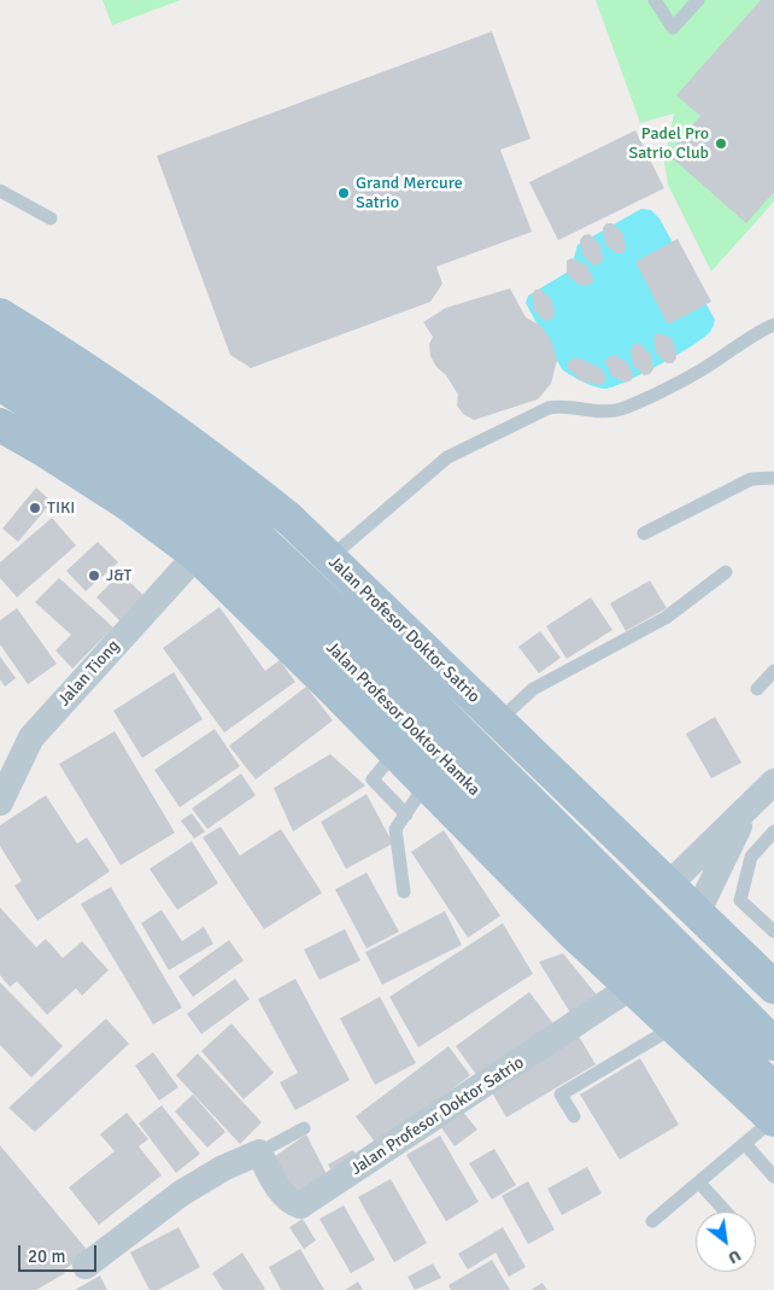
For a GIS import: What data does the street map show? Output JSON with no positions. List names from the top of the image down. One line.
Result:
{"streets":{"main road":["Jalan Profesor Doktor Satrio","Jalan Profesor Doktor Hamka"],"street":["Jalan Tiong"]},"places":["Padel Pro Satrio Club","Grand Mercure Satrio","TIKI","J&T"],"scale_bar":"20 m","north":"bottom right"}
